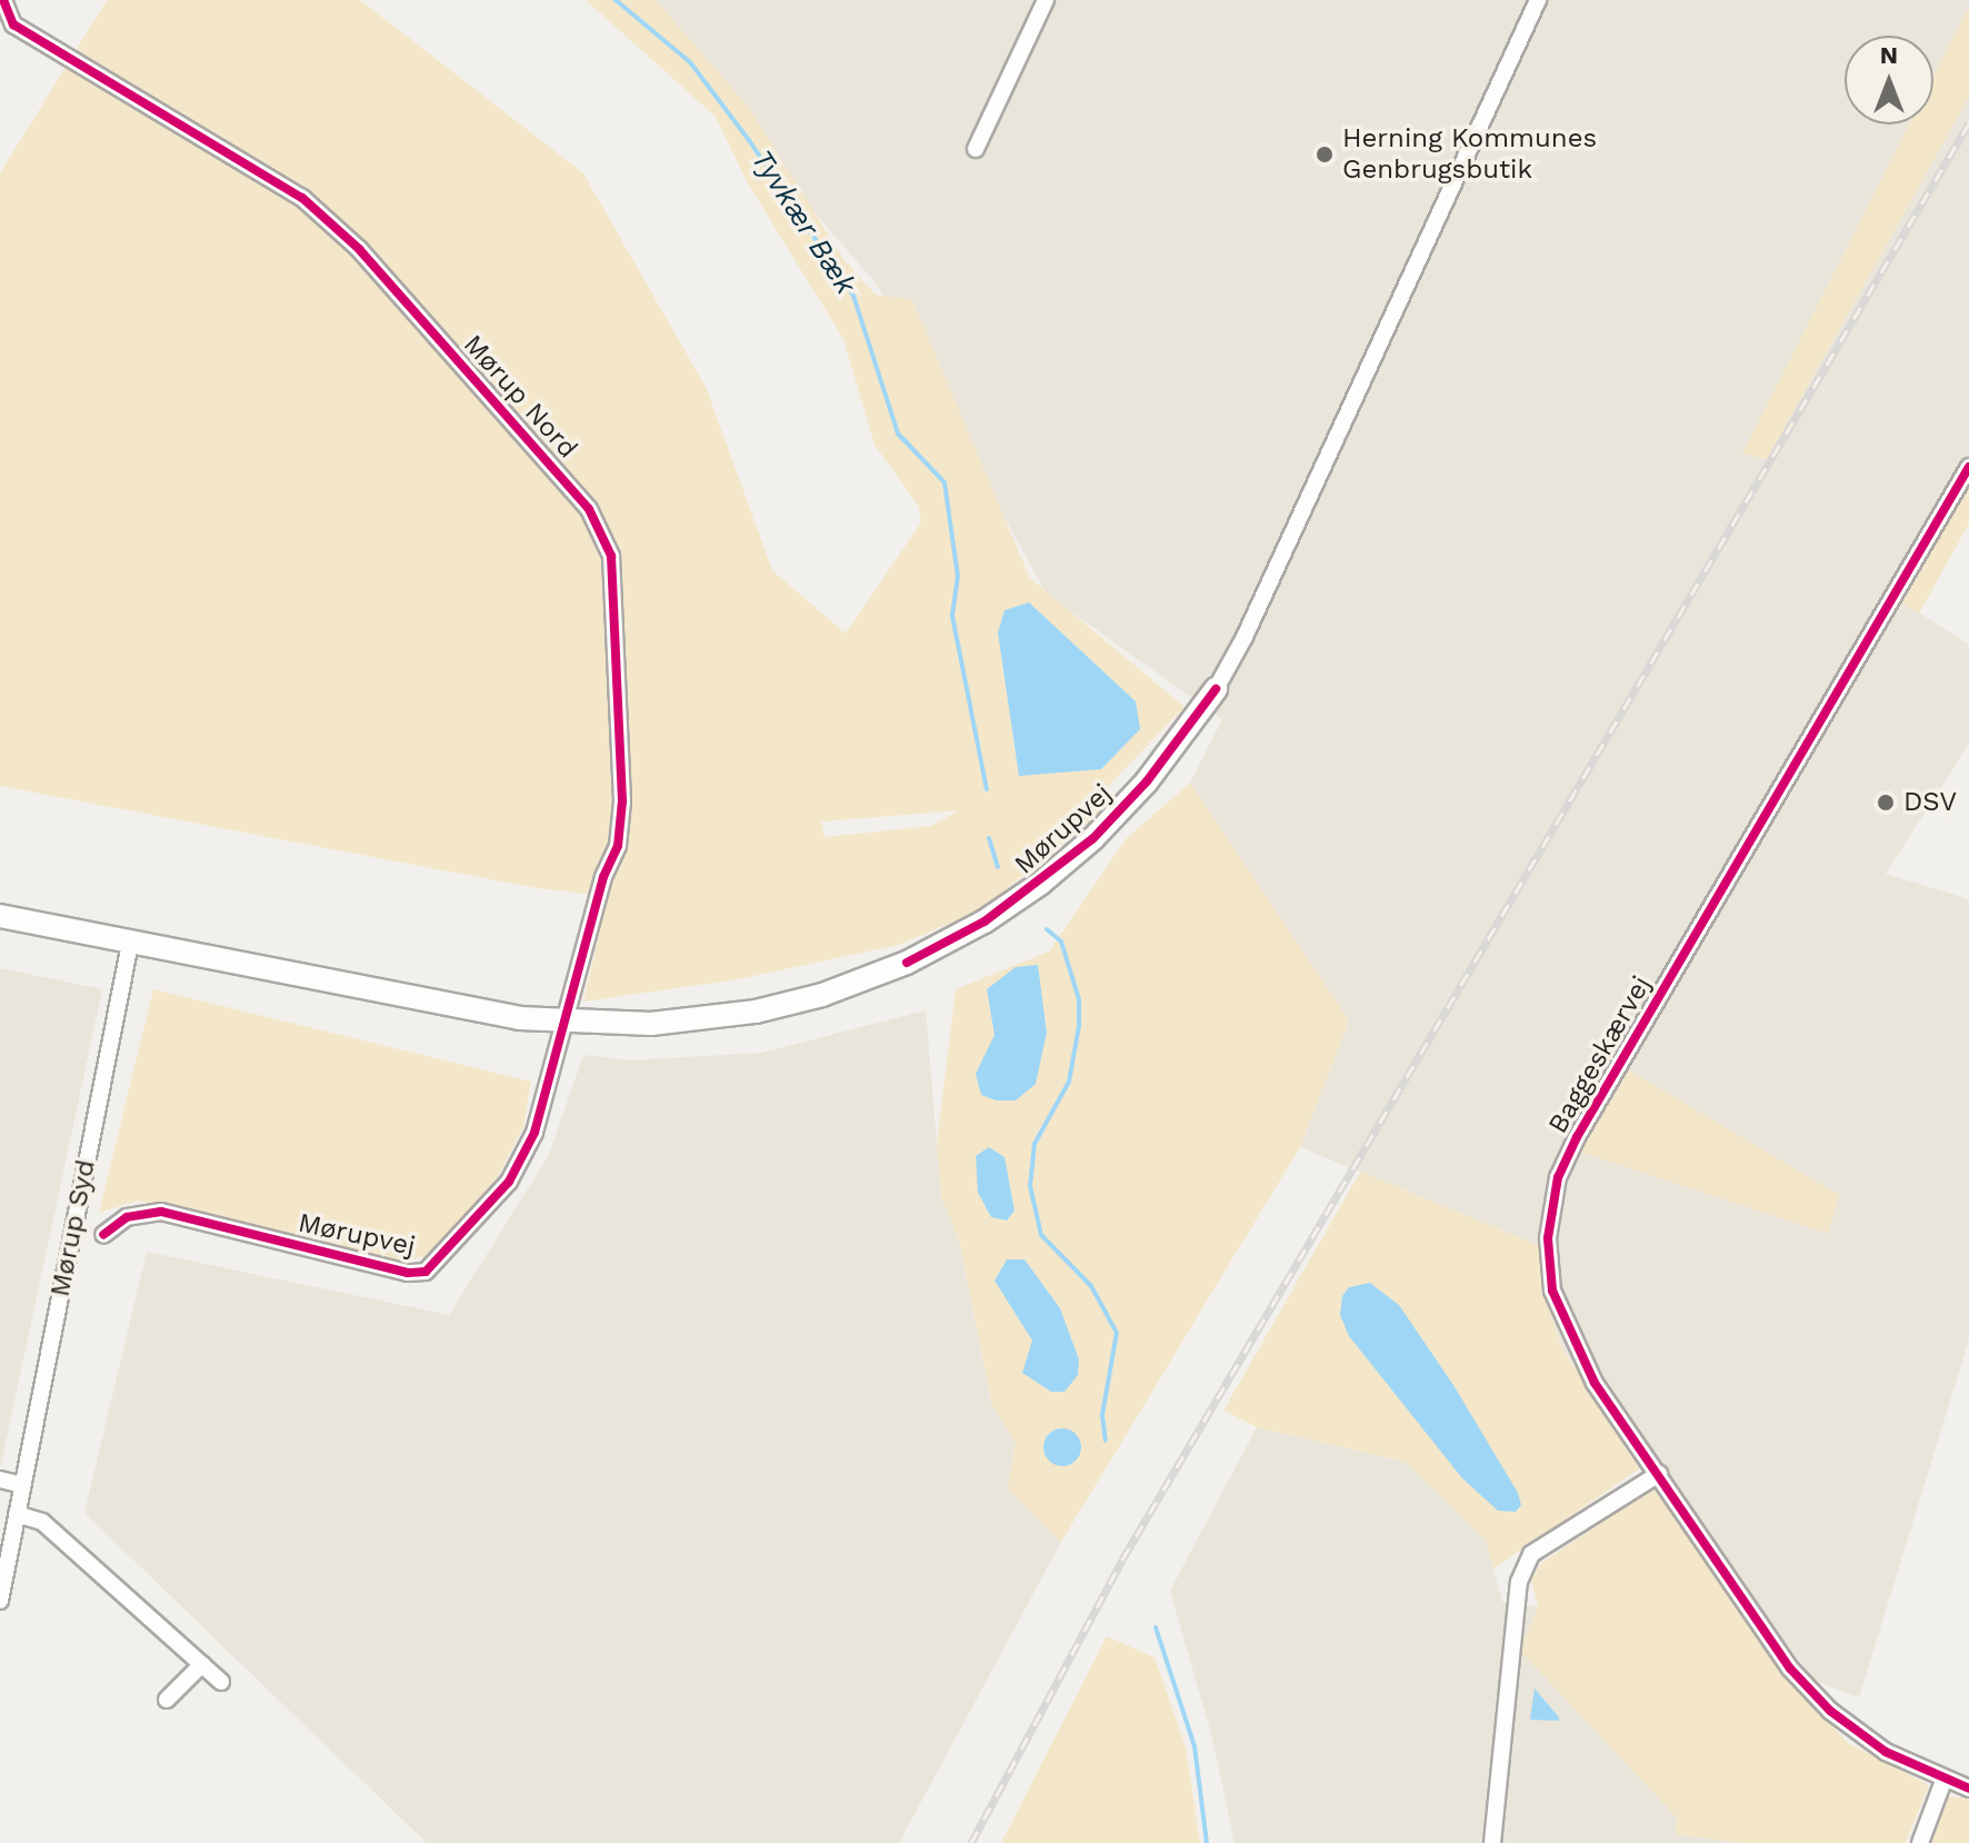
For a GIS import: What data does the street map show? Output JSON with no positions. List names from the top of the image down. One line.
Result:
{"streets":{"street":["Mørup Nord","Mørupvej","Baggeskærvej","Mørup Syd"]},"crossings":[["Mørup Nord","Mørupvej"],["Mørupvej","Mørup Syd"]],"water":["Tyvkær Bæk"],"places":["Herning Kommunes Genbrugsbutik","DSV"],"north":"top"}
